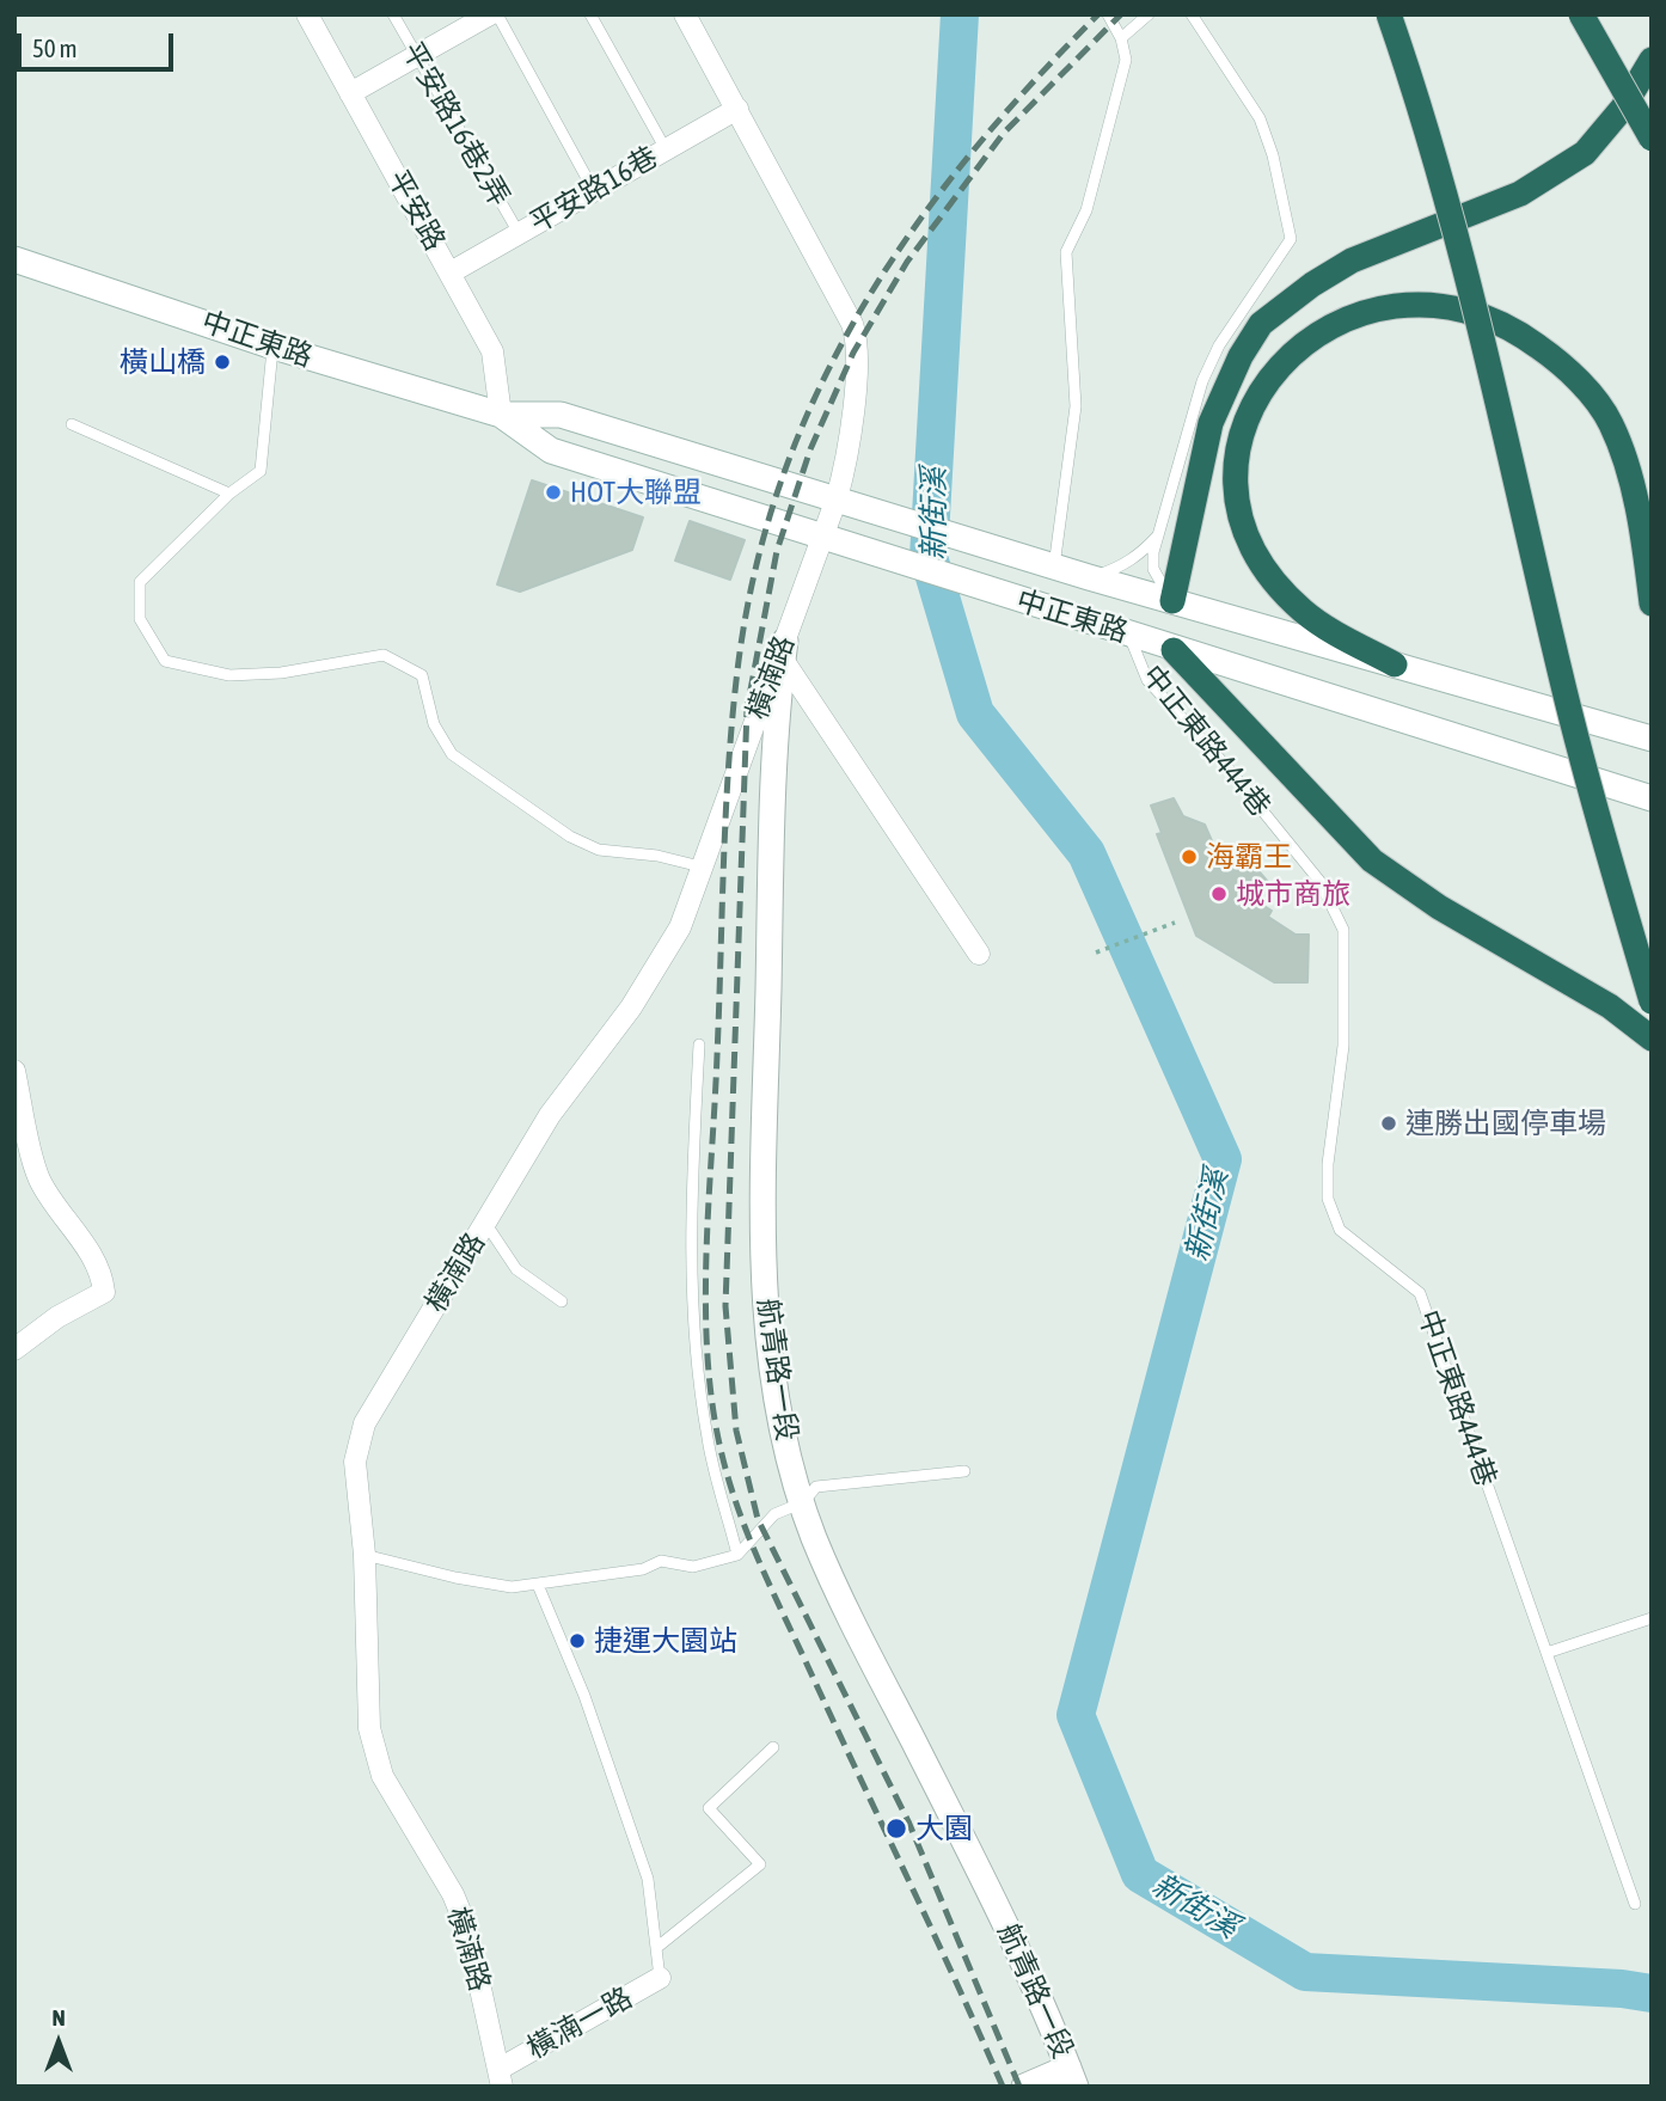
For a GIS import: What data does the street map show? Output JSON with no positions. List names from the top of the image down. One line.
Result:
{"streets":{"main road":["中正東路","航青路一段"],"street":["平安路16巷","平安路","橫湳路","橫湳一路"],"lane":["平安路16巷2弄","中正東路444巷"]},"crossings":[["平安路16巷2弄","平安路16巷"],["平安路16巷","平安路"],["平安路16巷","橫湳路"],["平安路","中正東路"],["中正東路","橫湳路"],["中正東路","中正東路444巷"],["橫湳路","航青路一段"],["橫湳路","橫湳一路"]],"water":["新街溪"],"places":["橫山橋","HOT大聯盟","海霸王","城市商旅","連勝出國停車場","捷運大園站","大園"],"scale_bar":"50 m","north":"top"}
